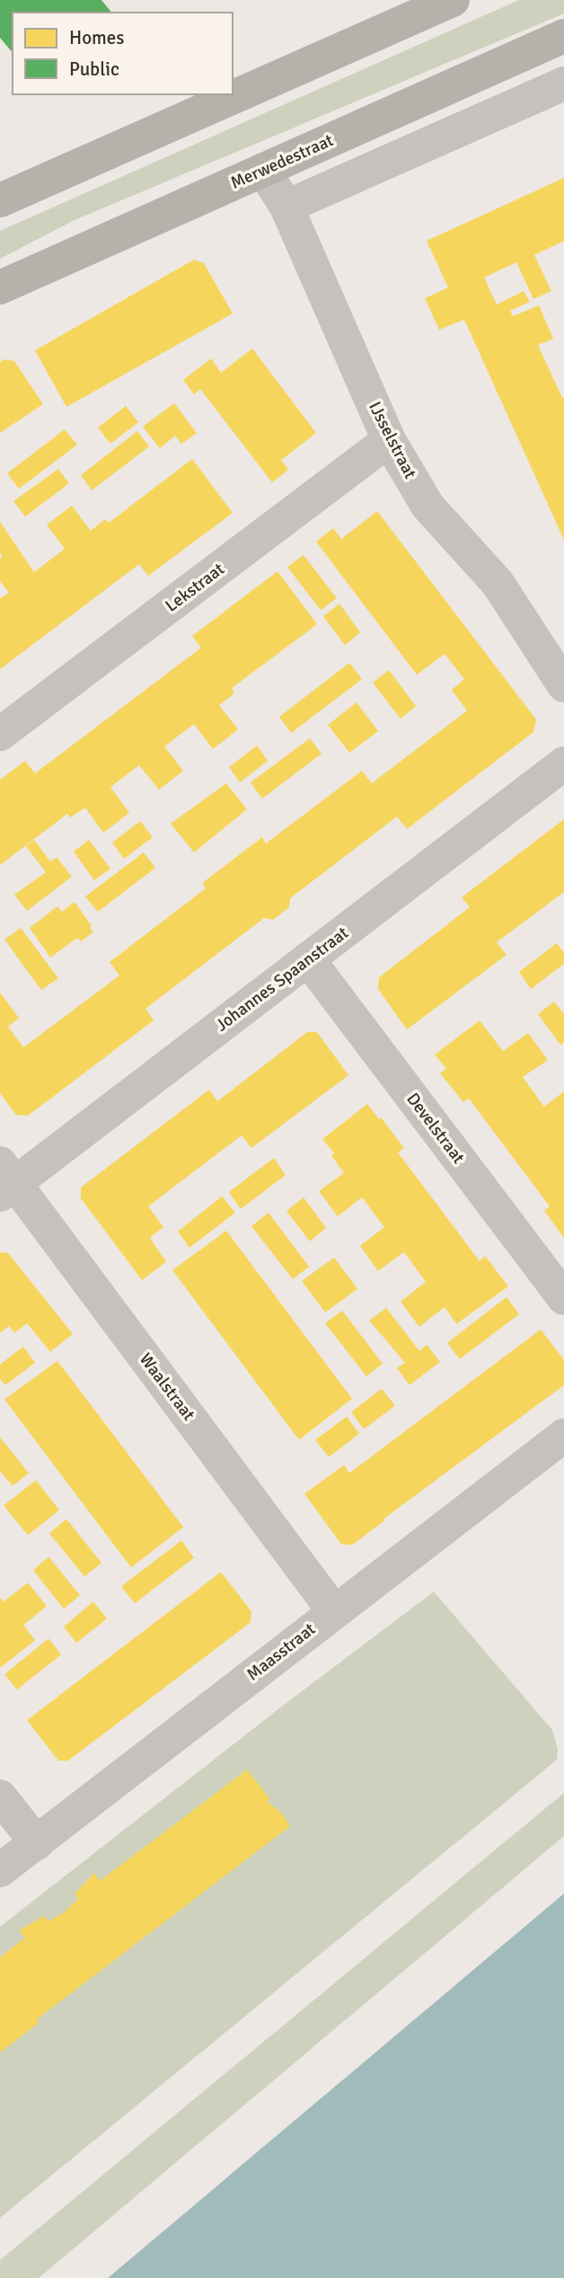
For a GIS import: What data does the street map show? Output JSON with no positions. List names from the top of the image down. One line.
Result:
{"streets":{"main road":["Merwedestraat"],"street":["IJsselstraat","Lekstraat","Johannes Spaanstraat","Develstraat","Waalstraat","Maasstraat"]},"crossings":[["Merwedestraat","IJsselstraat"],["IJsselstraat","Lekstraat"],["Johannes Spaanstraat","Develstraat"],["Johannes Spaanstraat","Waalstraat"],["Waalstraat","Maasstraat"]],"legend":["Homes","Public"]}
